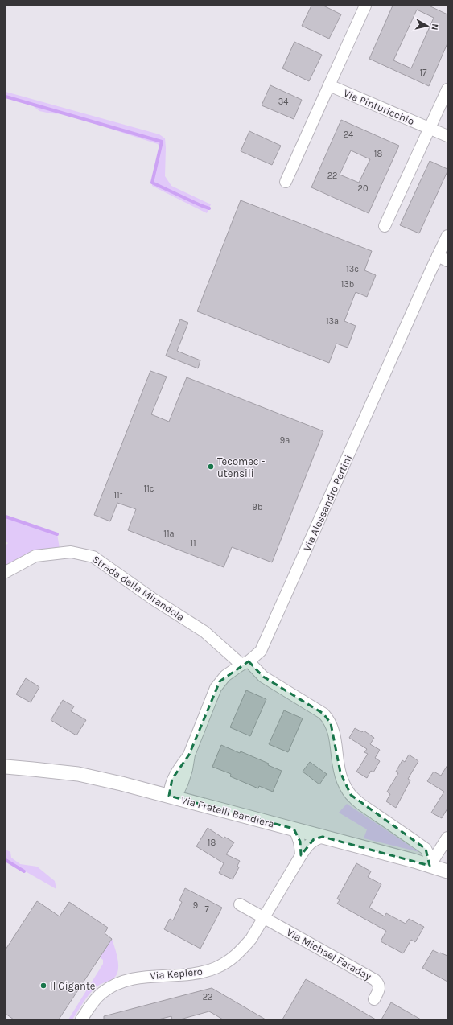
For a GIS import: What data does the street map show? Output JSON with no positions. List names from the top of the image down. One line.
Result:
{"streets":{"street":["Via Pinturicchio","Via Alessandro Pertini","Strada della Mirandola","Via Fratelli Bandiera","Via Michael Faraday","Via Keplero"]},"crossings":[["Via Alessandro Pertini","Strada della Mirandola"],["Via Alessandro Pertini","Via Fratelli Bandiera"],["Strada della Mirandola","Via Fratelli Bandiera"],["Via Fratelli Bandiera","Via Keplero"],["Via Michael Faraday","Via Keplero"]],"places":["Tecomec - utensili","Il Gigante"],"house_numbers":["17","34","24","18","22","20","13c","13b","13a","9a","11c","11f","9b","11a","11","18","9","7","22"],"north":"right"}
